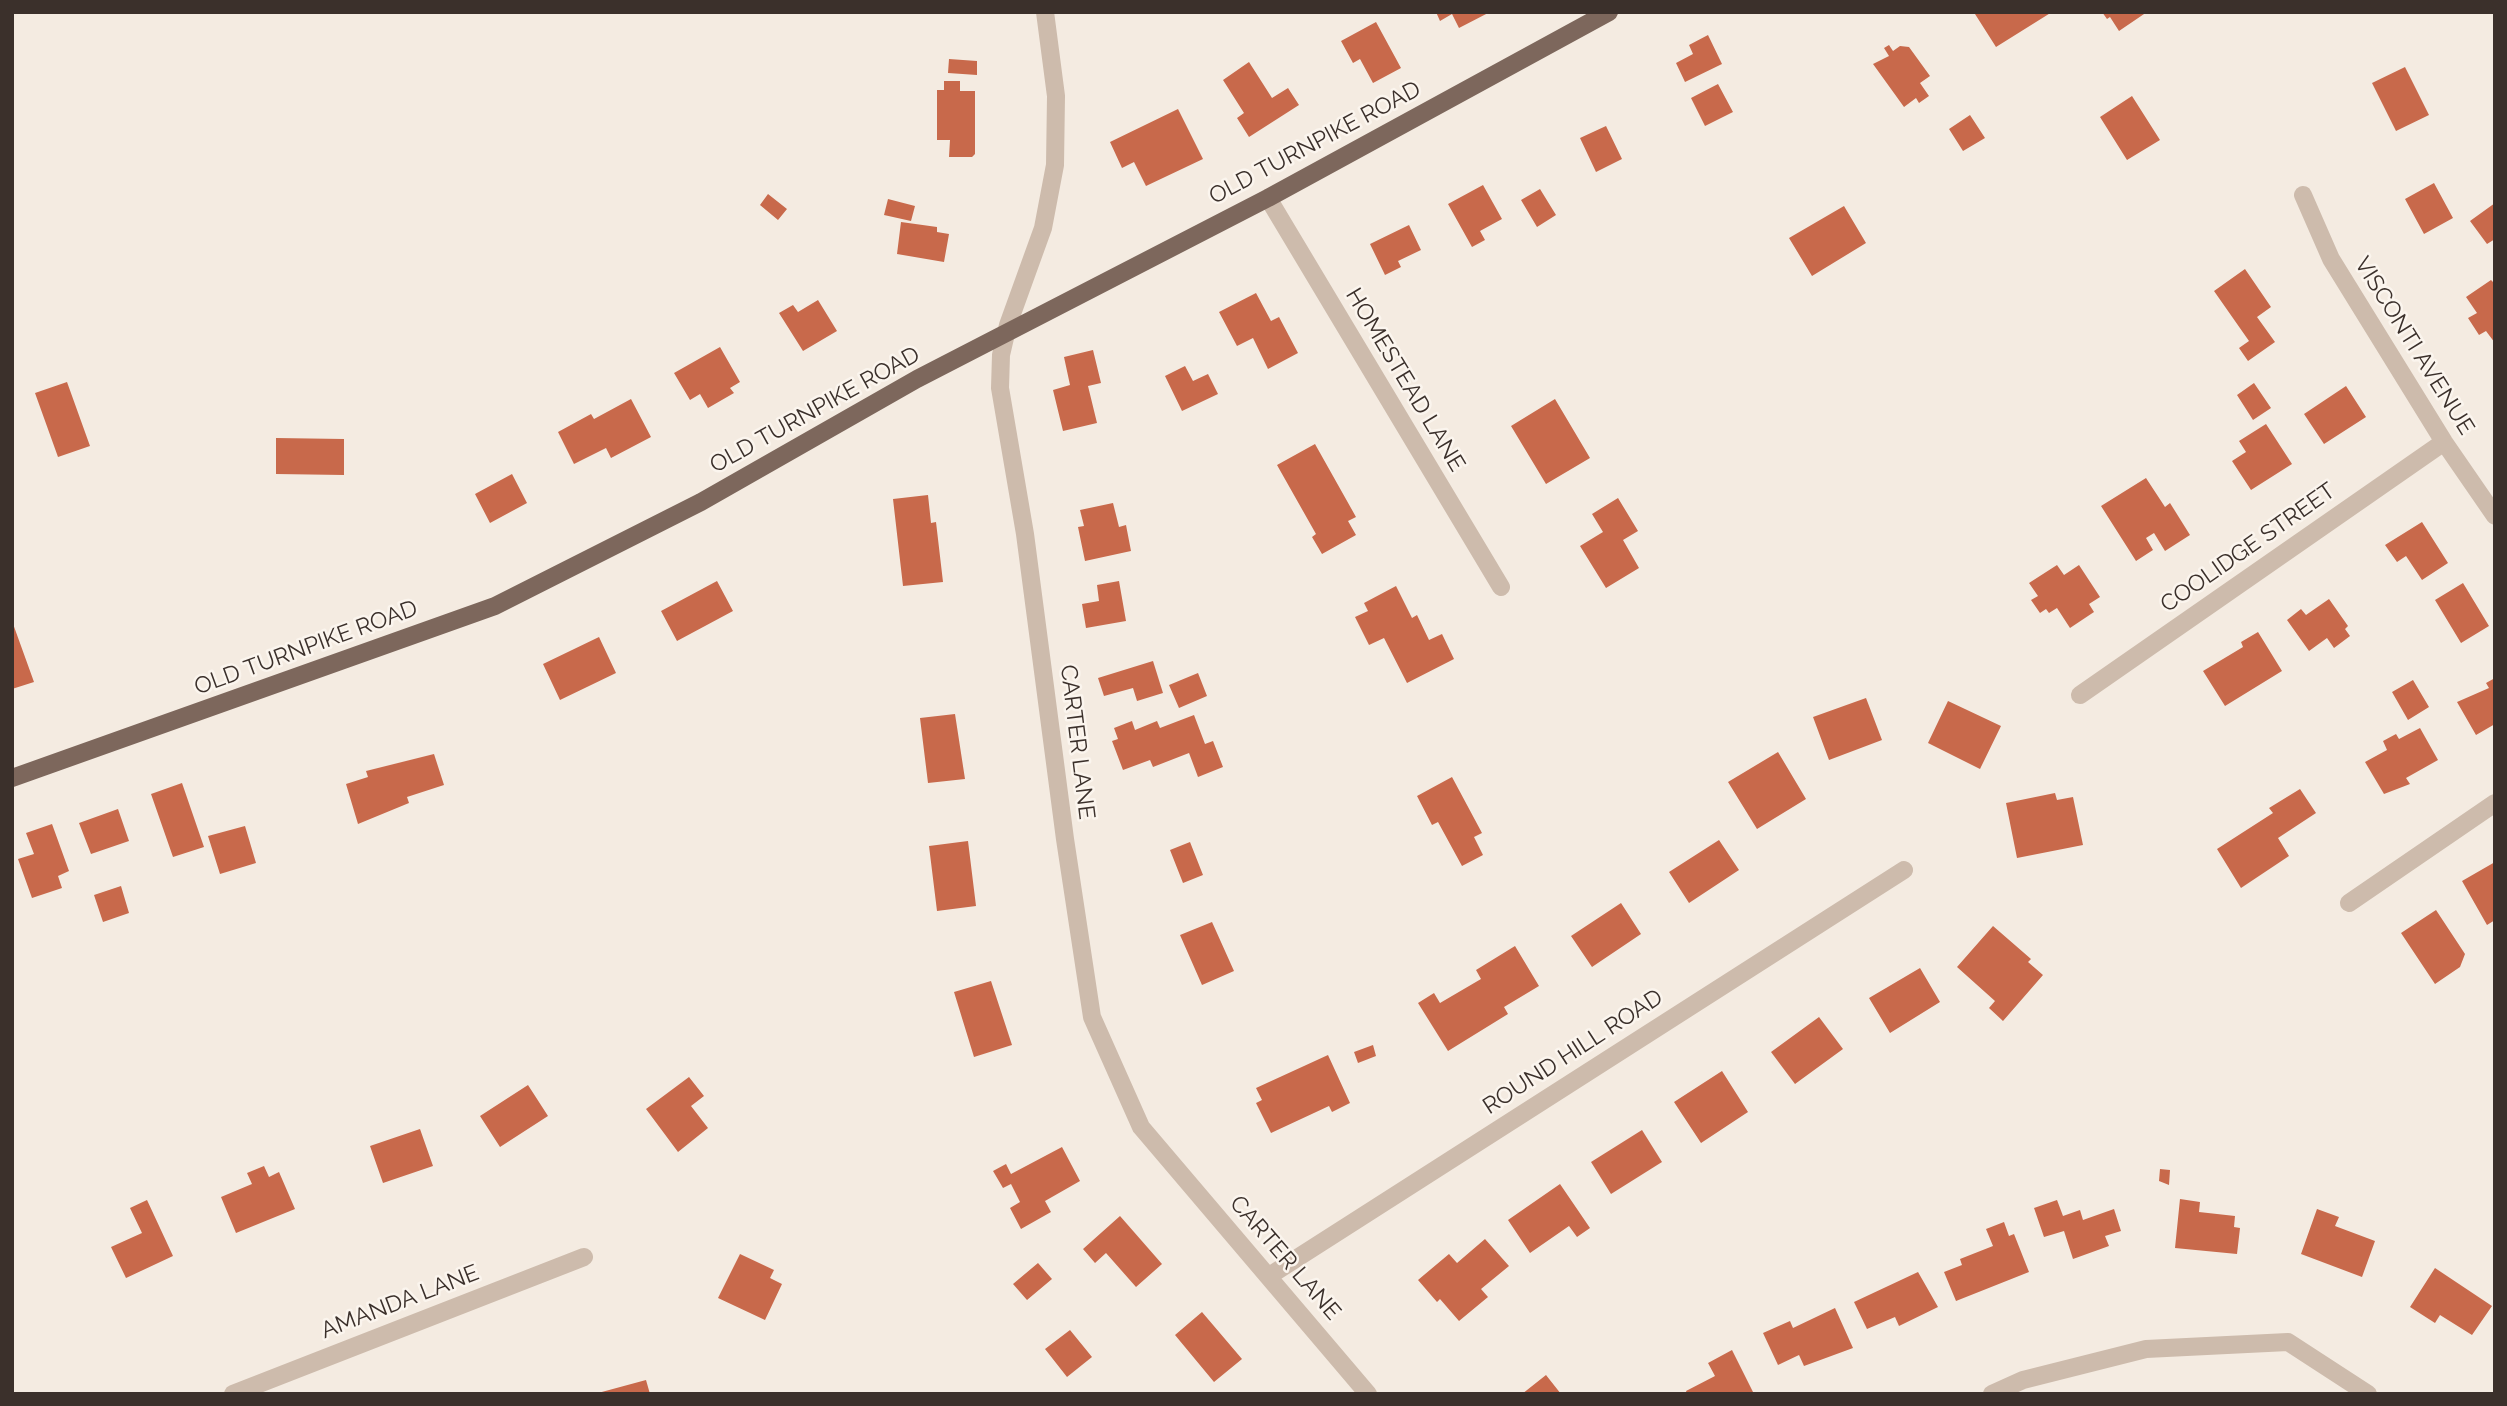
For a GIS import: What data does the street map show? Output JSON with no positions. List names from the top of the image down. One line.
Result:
{"streets":{"main road":["OLD TURNPIKE ROAD"],"street":["VISCONTI AVENUE","HOMESTEAD LANE","COOLIDGE STREET","CARTER LANE","ROUND HILL ROAD","AMANDA LANE"]},"crossings":[["OLD TURNPIKE ROAD","HOMESTEAD LANE"],["OLD TURNPIKE ROAD","CARTER LANE"],["VISCONTI AVENUE","COOLIDGE STREET"],["CARTER LANE","ROUND HILL ROAD"]]}
